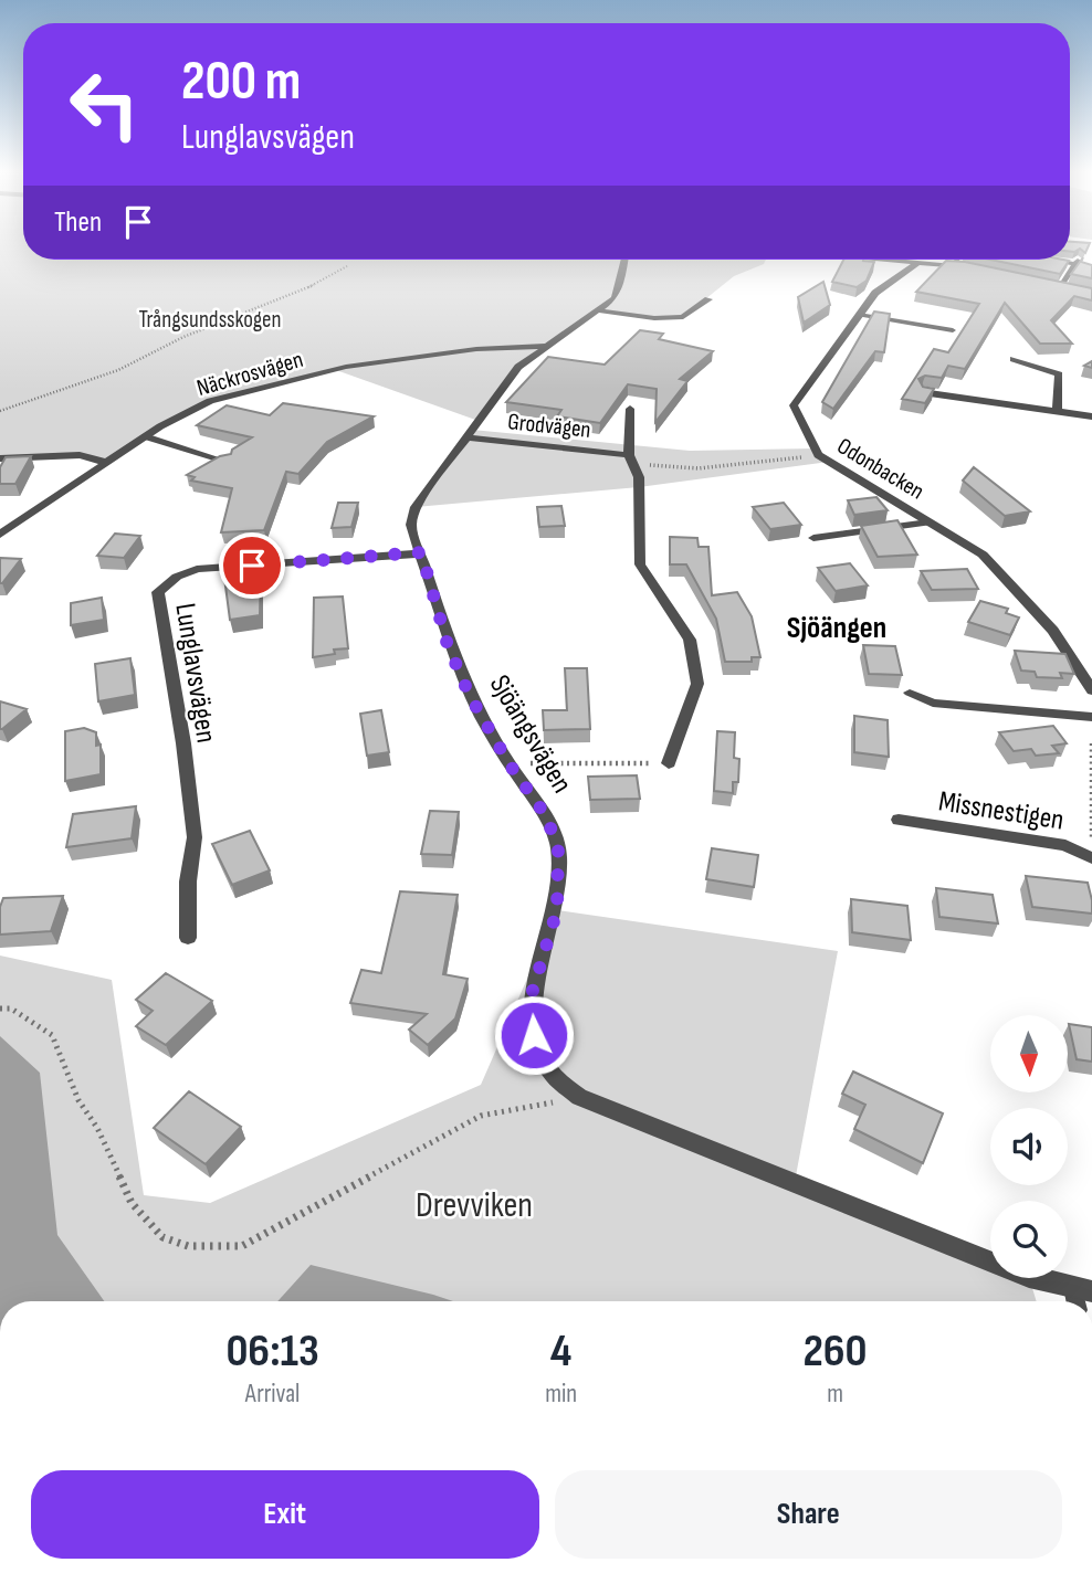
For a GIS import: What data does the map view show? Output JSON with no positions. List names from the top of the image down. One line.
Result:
{"streets":{"street":["Näckrosvägen","Grodvägen","Odonbacken","Lunglavsvägen","Sjöängsvägen","Missnestigen"]},"crossings":[["Näckrosvägen","Sjöängsvägen"],["Grodvägen","Sjöängsvägen"],["Lunglavsvägen","Sjöängsvägen"]],"districts":["Sjöängen"],"parks":["Trångsundsskogen","Drevviken"],"north":"bottom","page":{"turn":["200 m","Lunglavsvägen"],"then":"Then","eta":["06:13","Arrival","4","min","260","m"],"buttons":["Exit","Share"]}}
